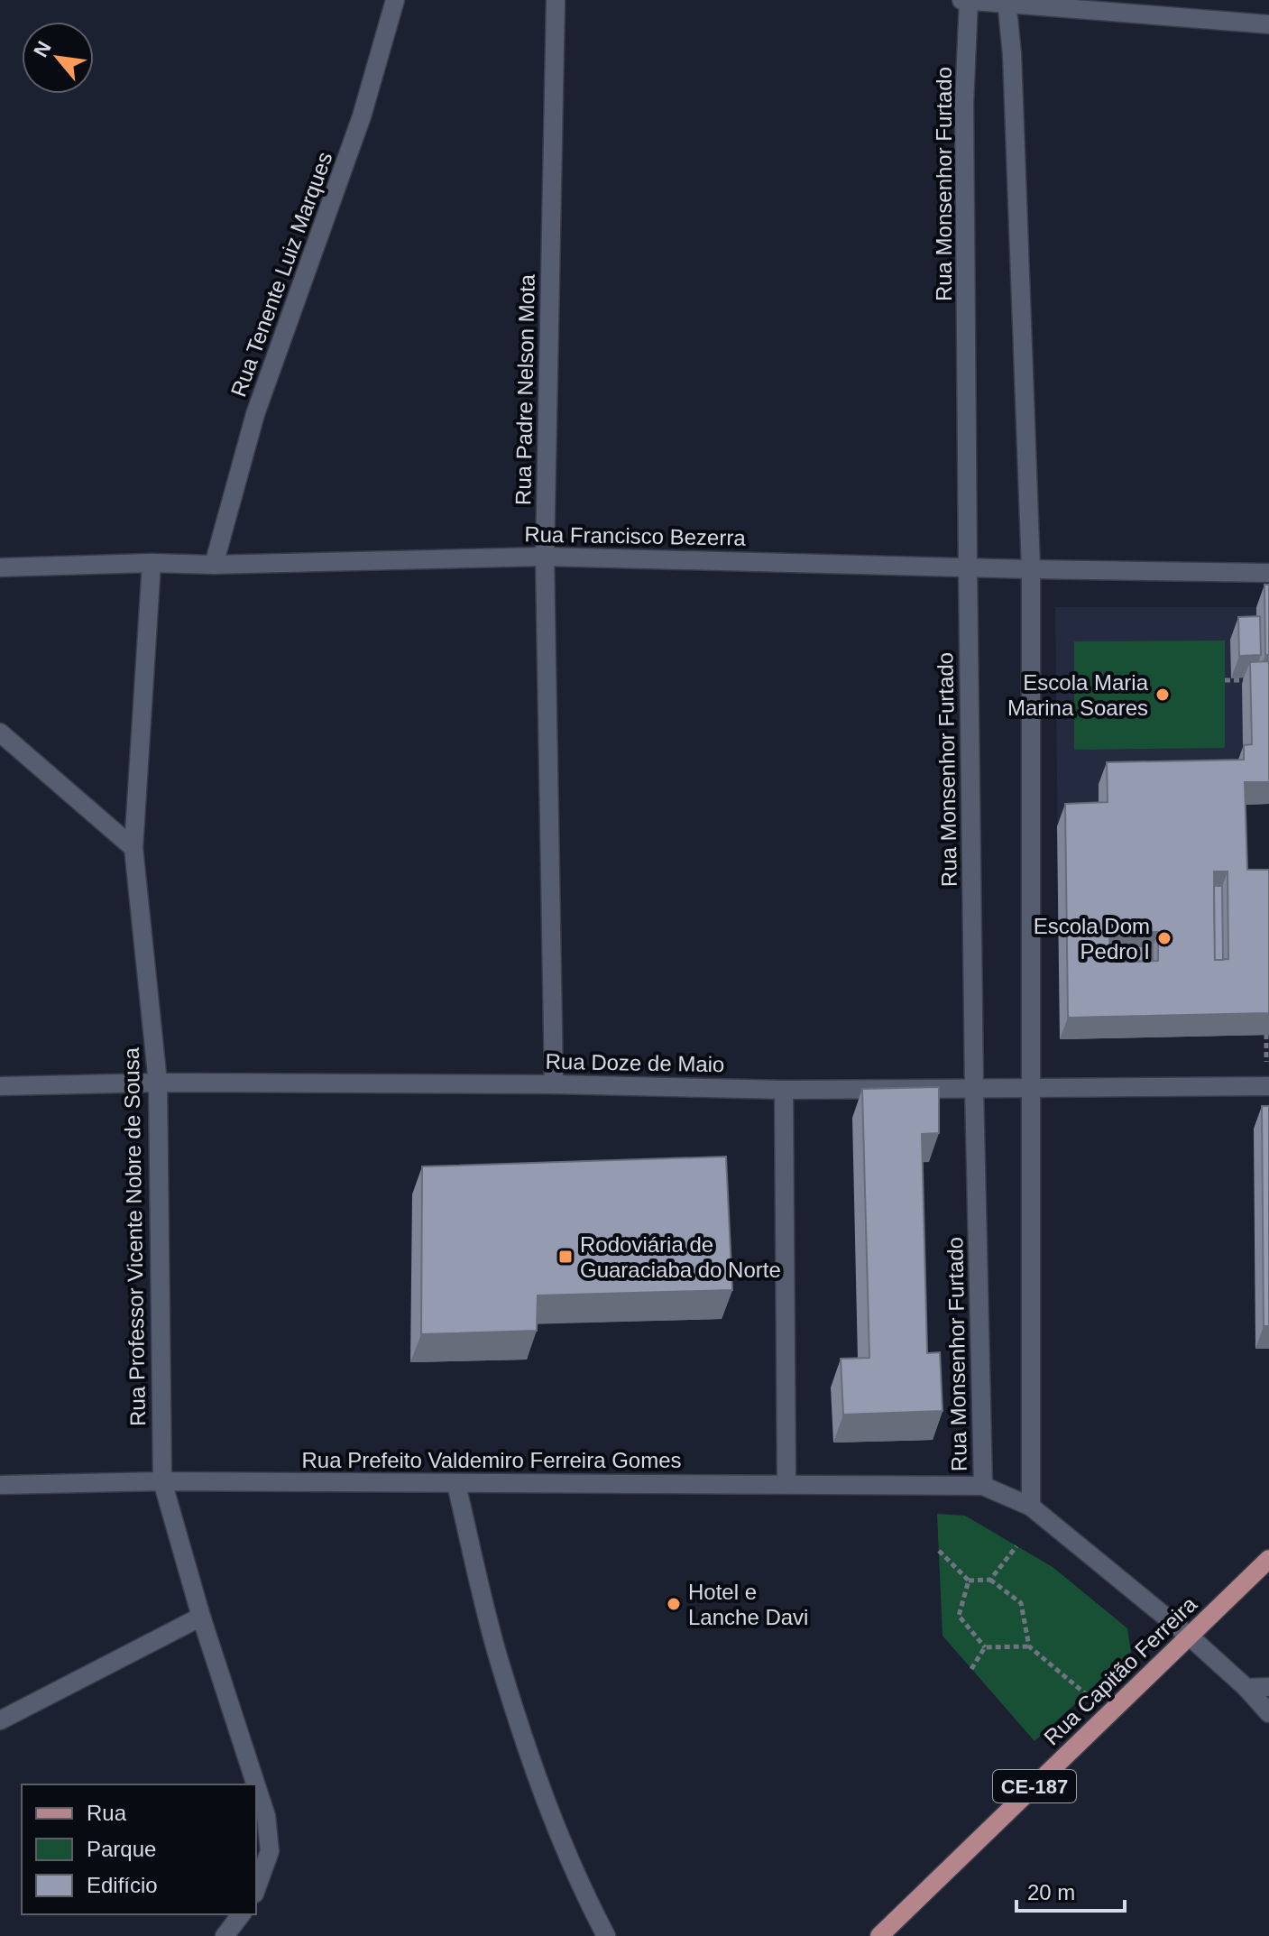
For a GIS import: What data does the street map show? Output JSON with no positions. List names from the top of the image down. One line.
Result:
{"streets":{"main road":["Rua Capitão Ferreira","CE-187"],"street":["Rua Monsenhor Furtado","Rua Tenente Luiz Marques","Rua Padre Nelson Mota","Rua Francisco Bezerra","Rua Doze de Maio","Rua Professor Vicente Nobre de Sousa","Rua Prefeito Valdemiro Ferreira Gomes"]},"crossings":[["Rua Monsenhor Furtado","Rua Francisco Bezerra"],["Rua Monsenhor Furtado","Rua Doze de Maio"],["Rua Monsenhor Furtado","Rua Prefeito Valdemiro Ferreira Gomes"],["Rua Monsenhor Furtado","Rua Capitão Ferreira"],["Rua Tenente Luiz Marques","Rua Francisco Bezerra"],["Rua Padre Nelson Mota","Rua Francisco Bezerra"],["Rua Padre Nelson Mota","Rua Doze de Maio"],["Rua Francisco Bezerra","Rua Professor Vicente Nobre de Sousa"],["Rua Doze de Maio","Rua Professor Vicente Nobre de Sousa"],["Rua Professor Vicente Nobre de Sousa","Rua Prefeito Valdemiro Ferreira Gomes"]],"places":{"other":["Escola Maria Marina Soares","Escola Dom Pedro I","Hotel e Lanche Davi"],"transit":["Rodoviária de Guaraciaba do Norte"]},"legend":["Rua","Parque","Edifício"],"scale_bar":"20 m","north":"top left"}
